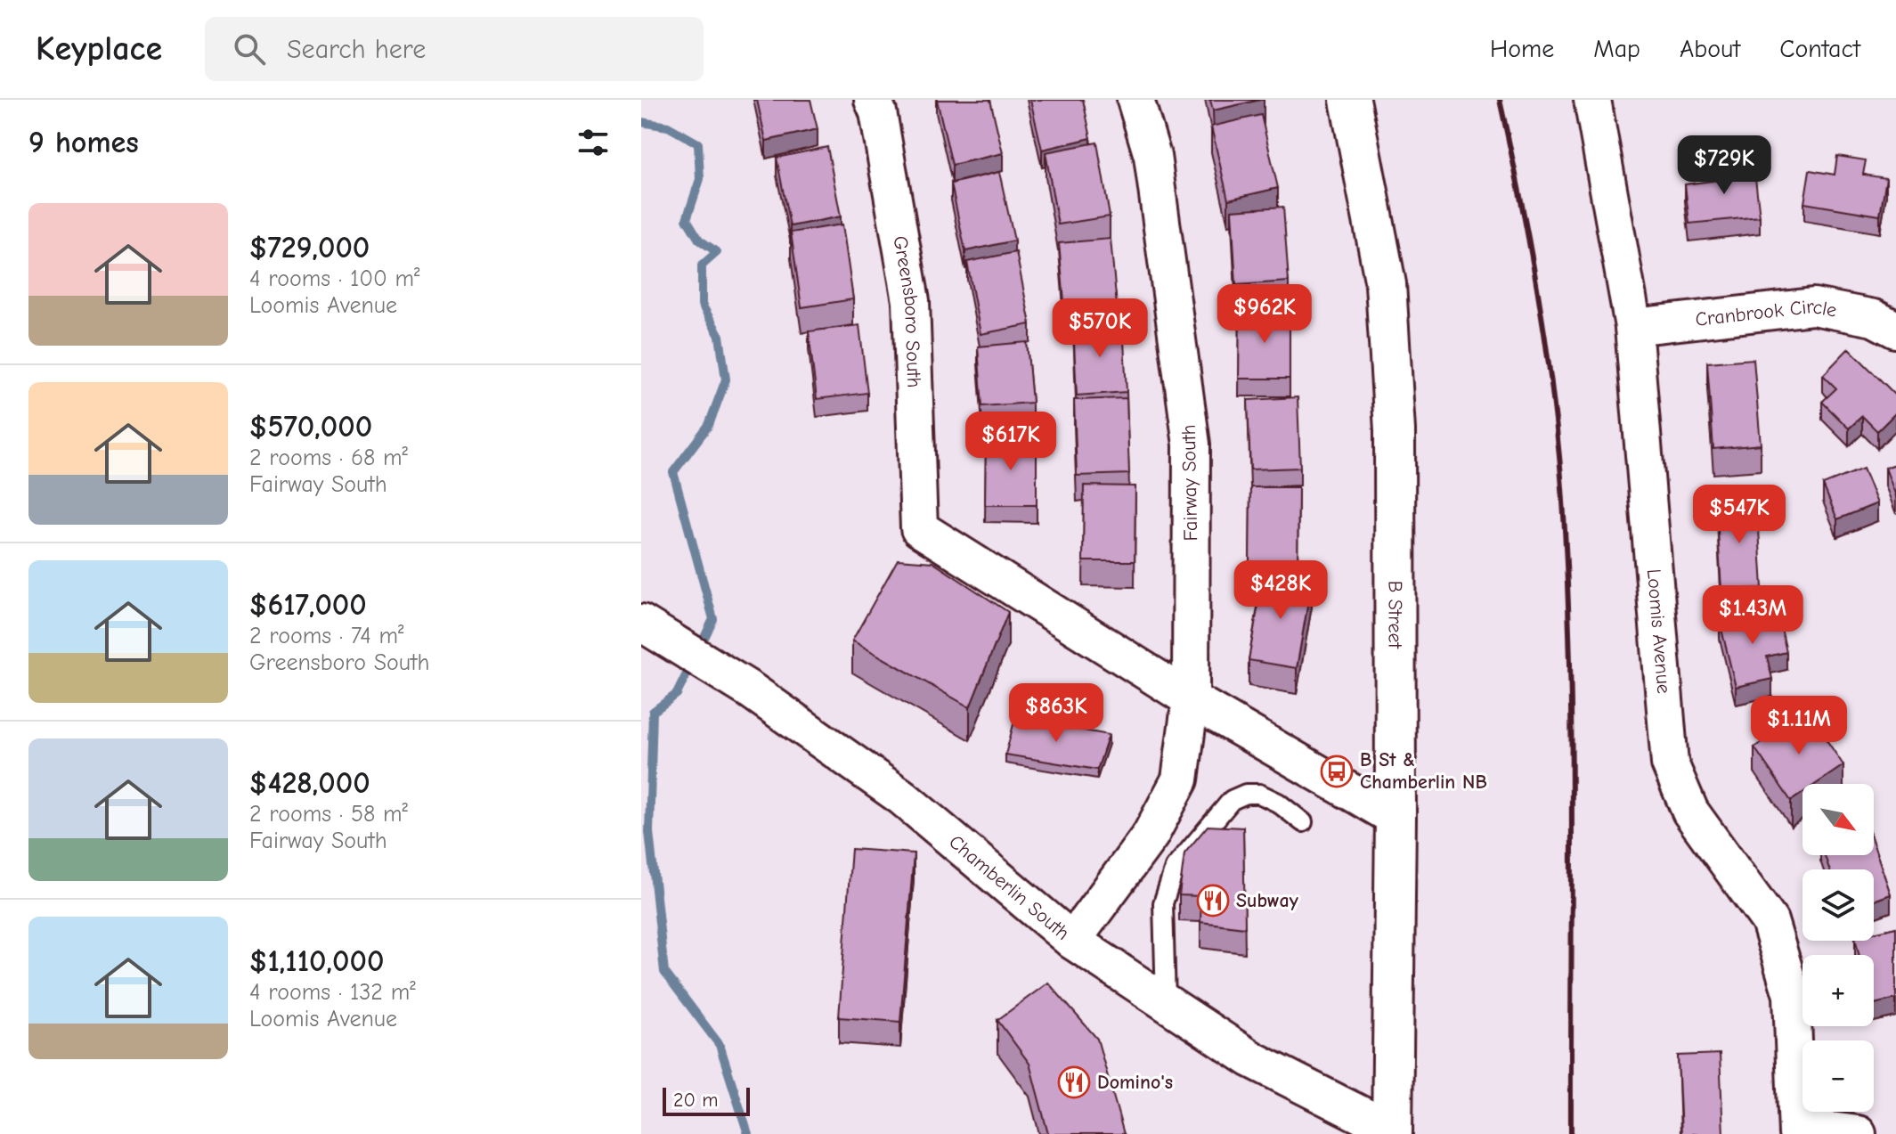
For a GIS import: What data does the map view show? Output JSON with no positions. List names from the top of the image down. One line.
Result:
{"streets":{"main road":["B Street"],"street":["Greensboro South","Cranbrook Circle","Fairway South","Loomis Avenue","Chamberlin South"]},"crossings":[["Greensboro South","Fairway South"],["Cranbrook Circle","Loomis Avenue"],["Fairway South","Chamberlin South"],["B Street","Chamberlin South"]],"places":{"bus stop":["B St & Chamberlin NB"],"restaurant":["Subway","Domino's"]},"scale_bar":"20 m","north":"bottom right","page":{"header":"Keyplace","search":"Search here","nav":["Home","Map","About","Contact"],"heading":"9 homes","price":["$729K","$962K","$570K","$617K","$547K","$428K","$1.43M","$863K","$1.11M"],"list":[{"name":"$729,000","note":"4 rooms · 100 m² · Loomis Avenue"},{"name":"$570,000","note":"2 rooms · 68 m² · Fairway South"},{"name":"$617,000","note":"2 rooms · 74 m² · Greensboro South"},{"name":"$428,000","note":"2 rooms · 58 m² · Fairway South"},{"name":"$1,110,000","note":"4 rooms · 132 m² · Loomis Avenue"}],"map_buttons":["+","−"],"scale":"20 m"}}
